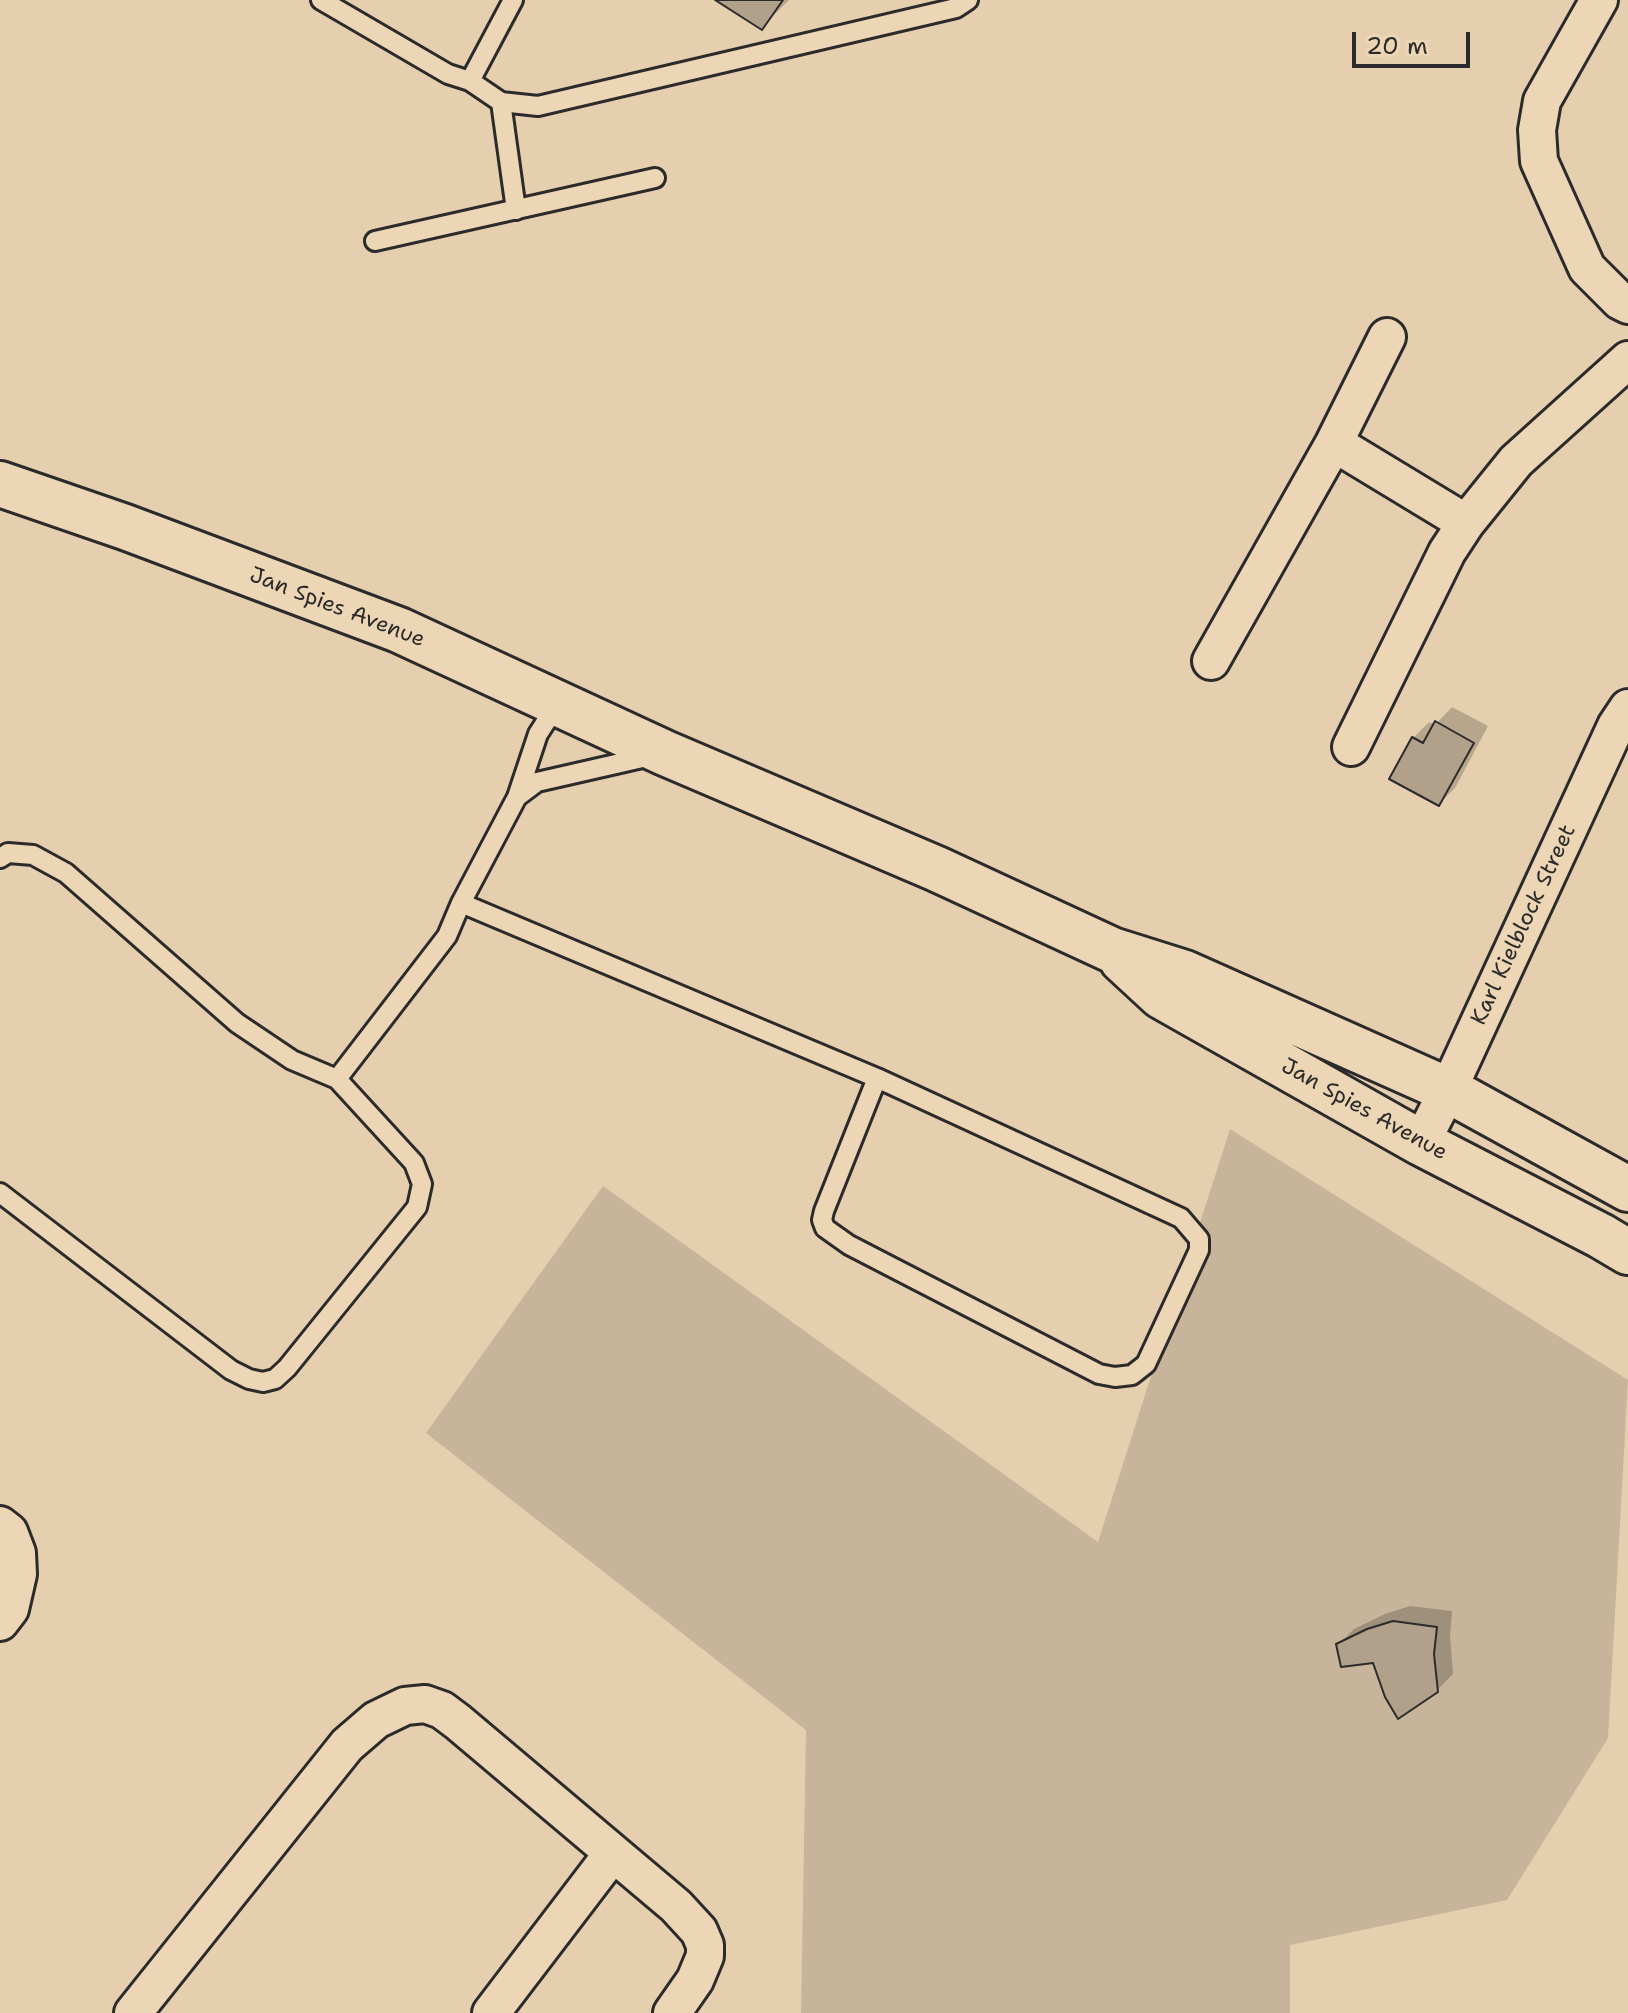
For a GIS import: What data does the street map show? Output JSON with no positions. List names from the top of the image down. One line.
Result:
{"streets":{"street":["Jan Spies Avenue","Karl Kielblock Street"]},"crossings":[["Jan Spies Avenue","Karl Kielblock Street"]],"scale_bar":"20 m"}
